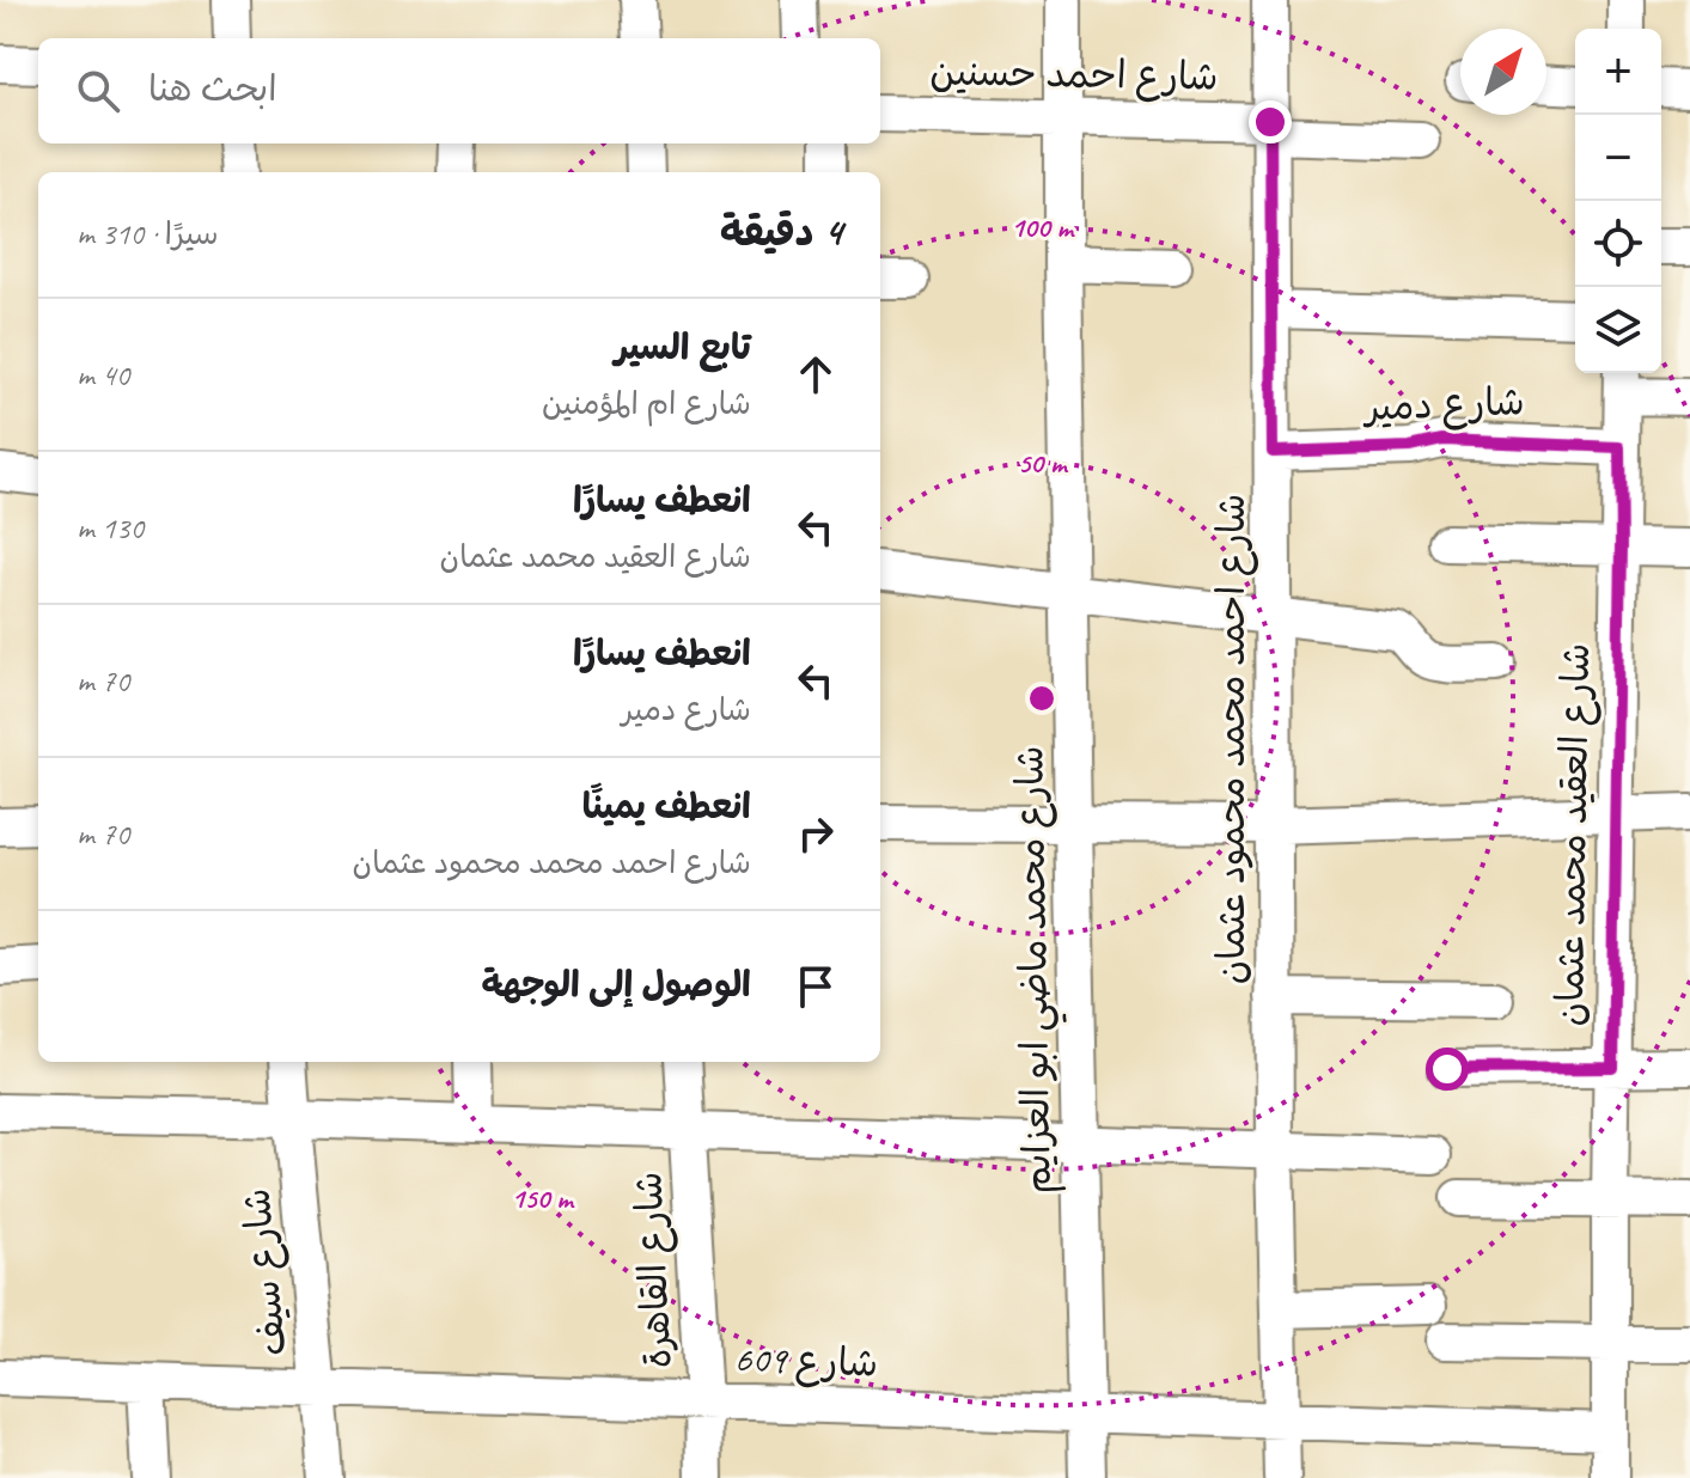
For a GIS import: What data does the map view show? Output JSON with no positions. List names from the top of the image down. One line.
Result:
{"streets":{"street":["شارع احمد حسنين","شارع دمير","شارع احمد محمد محمود عثمان","شارع العقيد محمد عثمان","شارع محمد ماضي ابو العزايم","شارع القاهرة","شارع سيف","شارع 609"]},"crossings":[["شارع احمد حسنين","شارع احمد محمد محمود عثمان"],["شارع احمد حسنين","شارع محمد ماضي ابو العزايم"],["شارع دمير","شارع احمد محمد محمود عثمان"],["شارع دمير","شارع العقيد محمد عثمان"],["شارع احمد محمد محمود عثمان","شارع 609"],["شارع العقيد محمد عثمان","شارع 609"],["شارع محمد ماضي ابو العزايم","شارع 609"],["شارع القاهرة","شارع 609"],["شارع سيف","شارع 609"]],"north":"top right","page":{"map_buttons":["+","−"],"search":"ابحث هنا","heading":["4 دقيقة","سيرًا · 310 m"],"list":[["تابع السير","شارع ام المؤمنين","40 m"],["انعطف يسارًا","شارع العقيد محمد عثمان","130 m"],["انعطف يسارًا","شارع دمير","70 m"],["انعطف يمينًا","شارع احمد محمد محمود عثمان","70 m"],"الوصول إلى الوجهة"]},"rings":["100 m","50 m","150 m"]}
